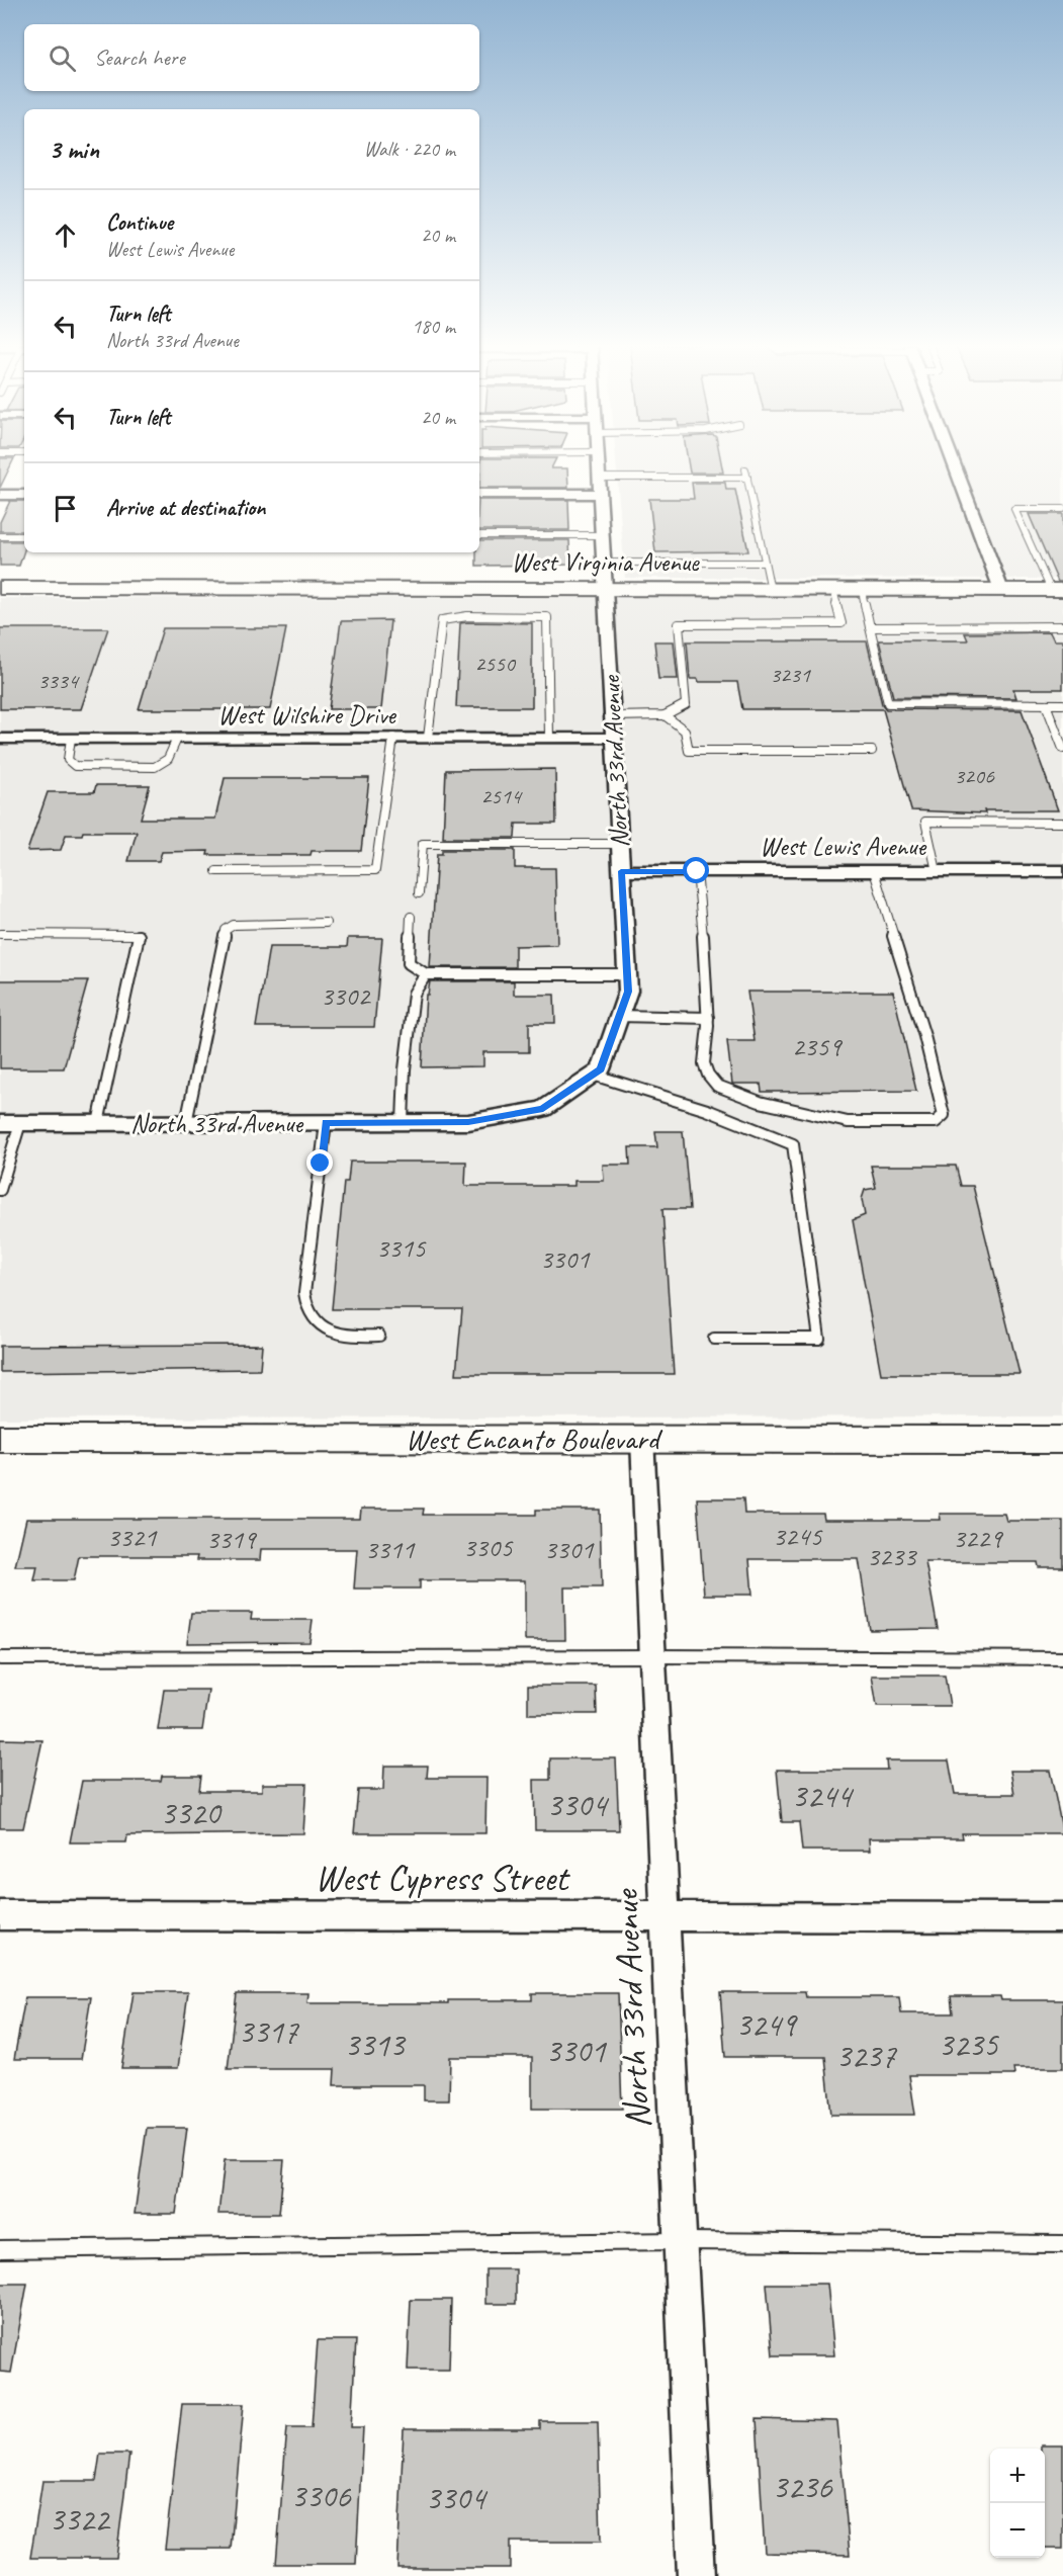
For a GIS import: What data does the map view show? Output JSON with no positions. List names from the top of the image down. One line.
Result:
{"streets":{"street":["West Virginia Avenue","West Wilshire Drive","North 33rd Avenue","West Lewis Avenue","West Encanto Boulevard","West Cypress Street"]},"crossings":[["West Virginia Avenue","North 33rd Avenue"],["West Wilshire Drive","North 33rd Avenue"],["North 33rd Avenue","West Lewis Avenue"],["North 33rd Avenue","West Encanto Boulevard"],["North 33rd Avenue","West Cypress Street"]],"house_numbers":["2550","3231","3334","3206","2514","3302","2359","3315","3301","3245","3321","3229","3319","3305","3311","3301","3233","3244","3304","3320","3249","3317","3313","3235","3301","3237","3236","3306","3304","3322"],"page":{"search":"Search here","heading":["3 min","Walk · 220 m"],"list":[["Continue","West Lewis Avenue","20 m"],["Turn left","North 33rd Avenue","180 m"],["Turn left","20 m"],"Arrive at destination"],"map_buttons":["+","−"]}}
